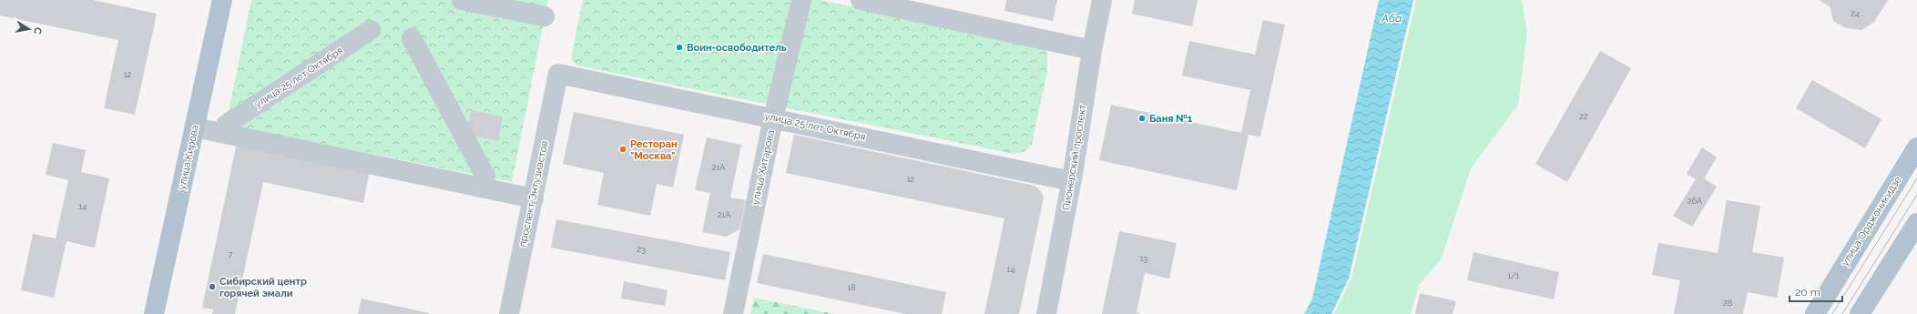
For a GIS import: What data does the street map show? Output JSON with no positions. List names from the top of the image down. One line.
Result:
{"streets":{"main road":["улица Кирова","улица Орджоникидзе"],"street":["улица 25 лет Октября","Пионерский проспект","улица Хитарова","проспект Энтузиастов"]},"crossings":[["улица 25 лет Октября","Пионерский проспект"],["улица 25 лет Октября","улица Хитарова"],["улица 25 лет Октября","проспект Энтузиастов"]],"water":["Аба"],"places":["Воин-освободитель","Баня №1","Ресторан \"Москва\"","Сибирский центр горячей эмали"],"house_numbers":["24","12","22","21А","12","26А","14","21А","23","7","13","14","1/1","18","28"],"scale_bar":"20 m","north":"right"}
